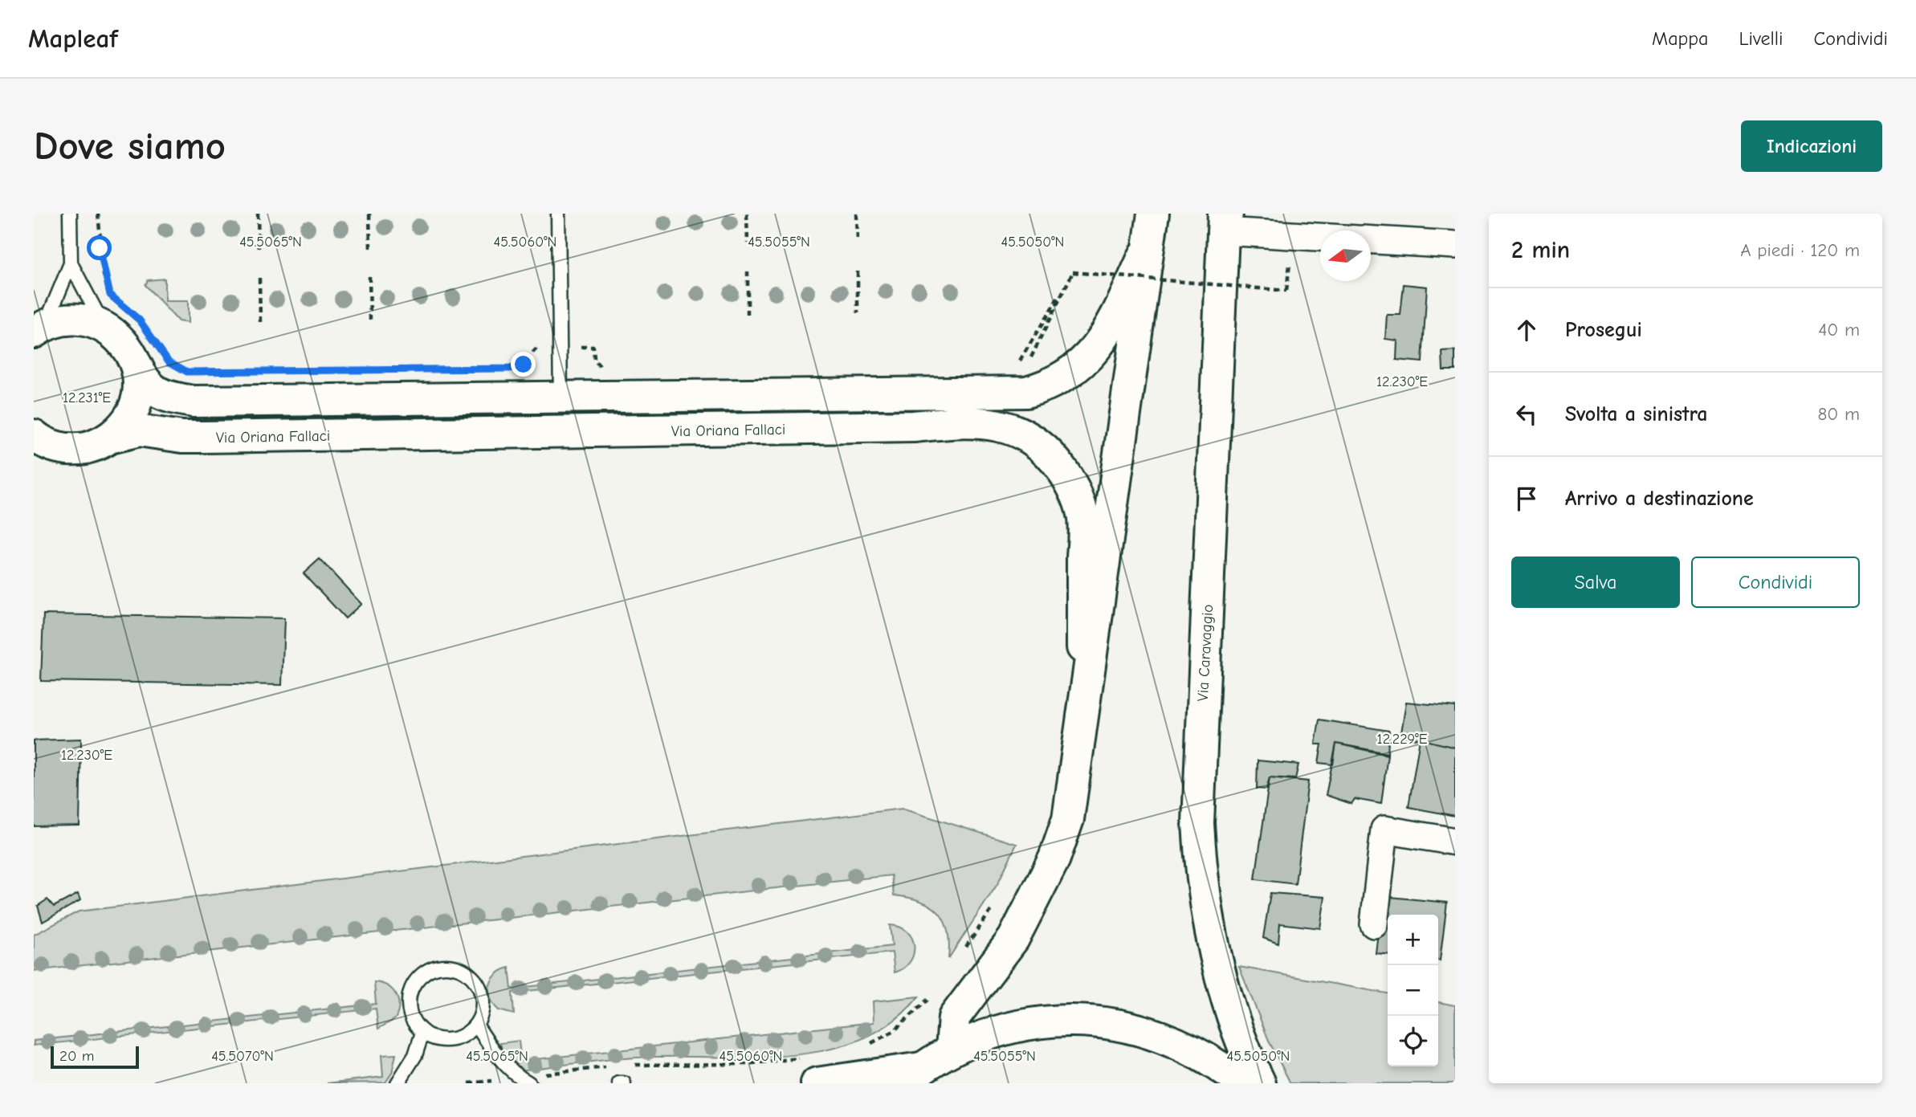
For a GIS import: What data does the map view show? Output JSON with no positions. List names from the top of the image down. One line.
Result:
{"streets":{"street":["Via Oriana Fallaci","Via Caravaggio"]},"scale_bar":"20 m","north":"left","page":{"header":"Mapleaf","nav":["Mappa","Livelli","Condividi"],"buttons":["Indicazioni",["Salva","Condividi"]],"title":"Dove siamo","heading":["2 min","A piedi · 120 m"],"list":[["Prosegui","40 m"],["Svolta a sinistra","80 m"],"Arrivo a destinazione"],"map_buttons":["+","−"],"scale":"20 m"},"coordinates":["45.5065°N","45.5060°N","45.5055°N","45.5050°N","12.230°E","12.231°E","12.229°E","45.5070°N"]}
